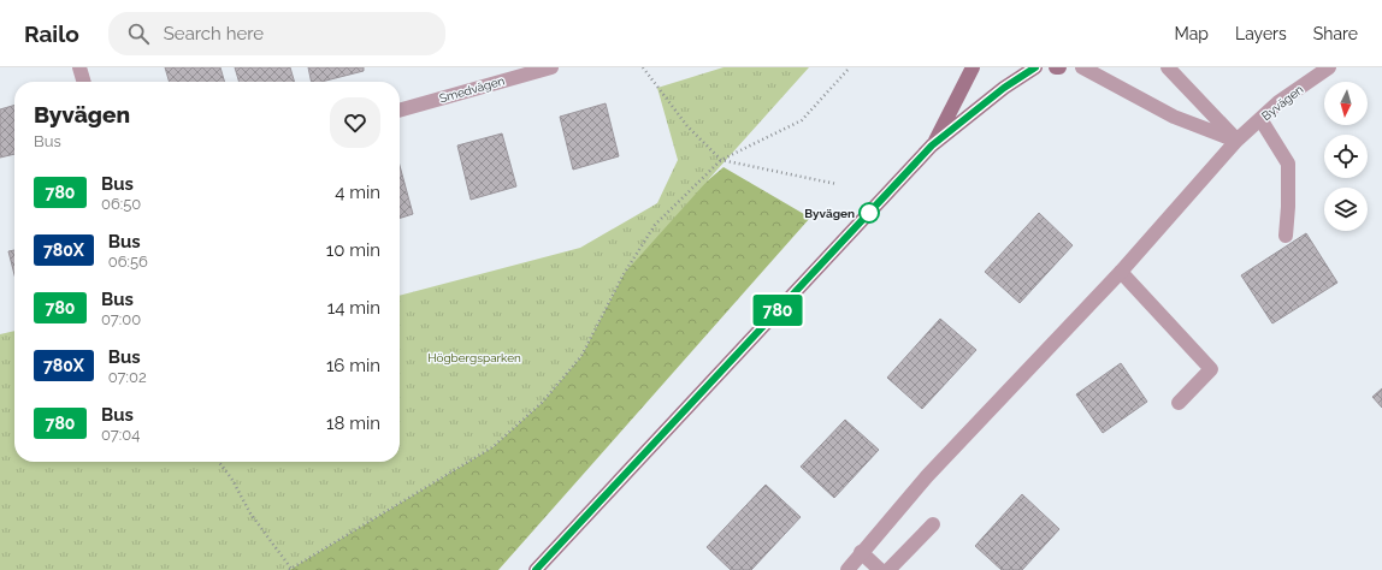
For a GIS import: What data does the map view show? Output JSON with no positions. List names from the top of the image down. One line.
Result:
{"streets":{"street":["Smedvägen","Byvägen"]},"parks":["Högbergsparken"],"places":["Byvägen"],"lines":["bus line 780"],"north":"bottom","page":{"header":"Railo","search":"Search here","nav":["Map","Layers","Share"],"on_map":"780","heading":["Byvägen","Bus"],"list":[{"mark":"780","name":"Bus","note":"06:50","value":"4 min"},{"mark":"780X","name":"Bus","note":"06:56","value":"10 min"},{"mark":"780","name":"Bus","note":"07:00","value":"14 min"},{"mark":"780X","name":"Bus","note":"07:02","value":"16 min"},{"mark":"780","name":"Bus","note":"07:04","value":"18 min"}]}}
